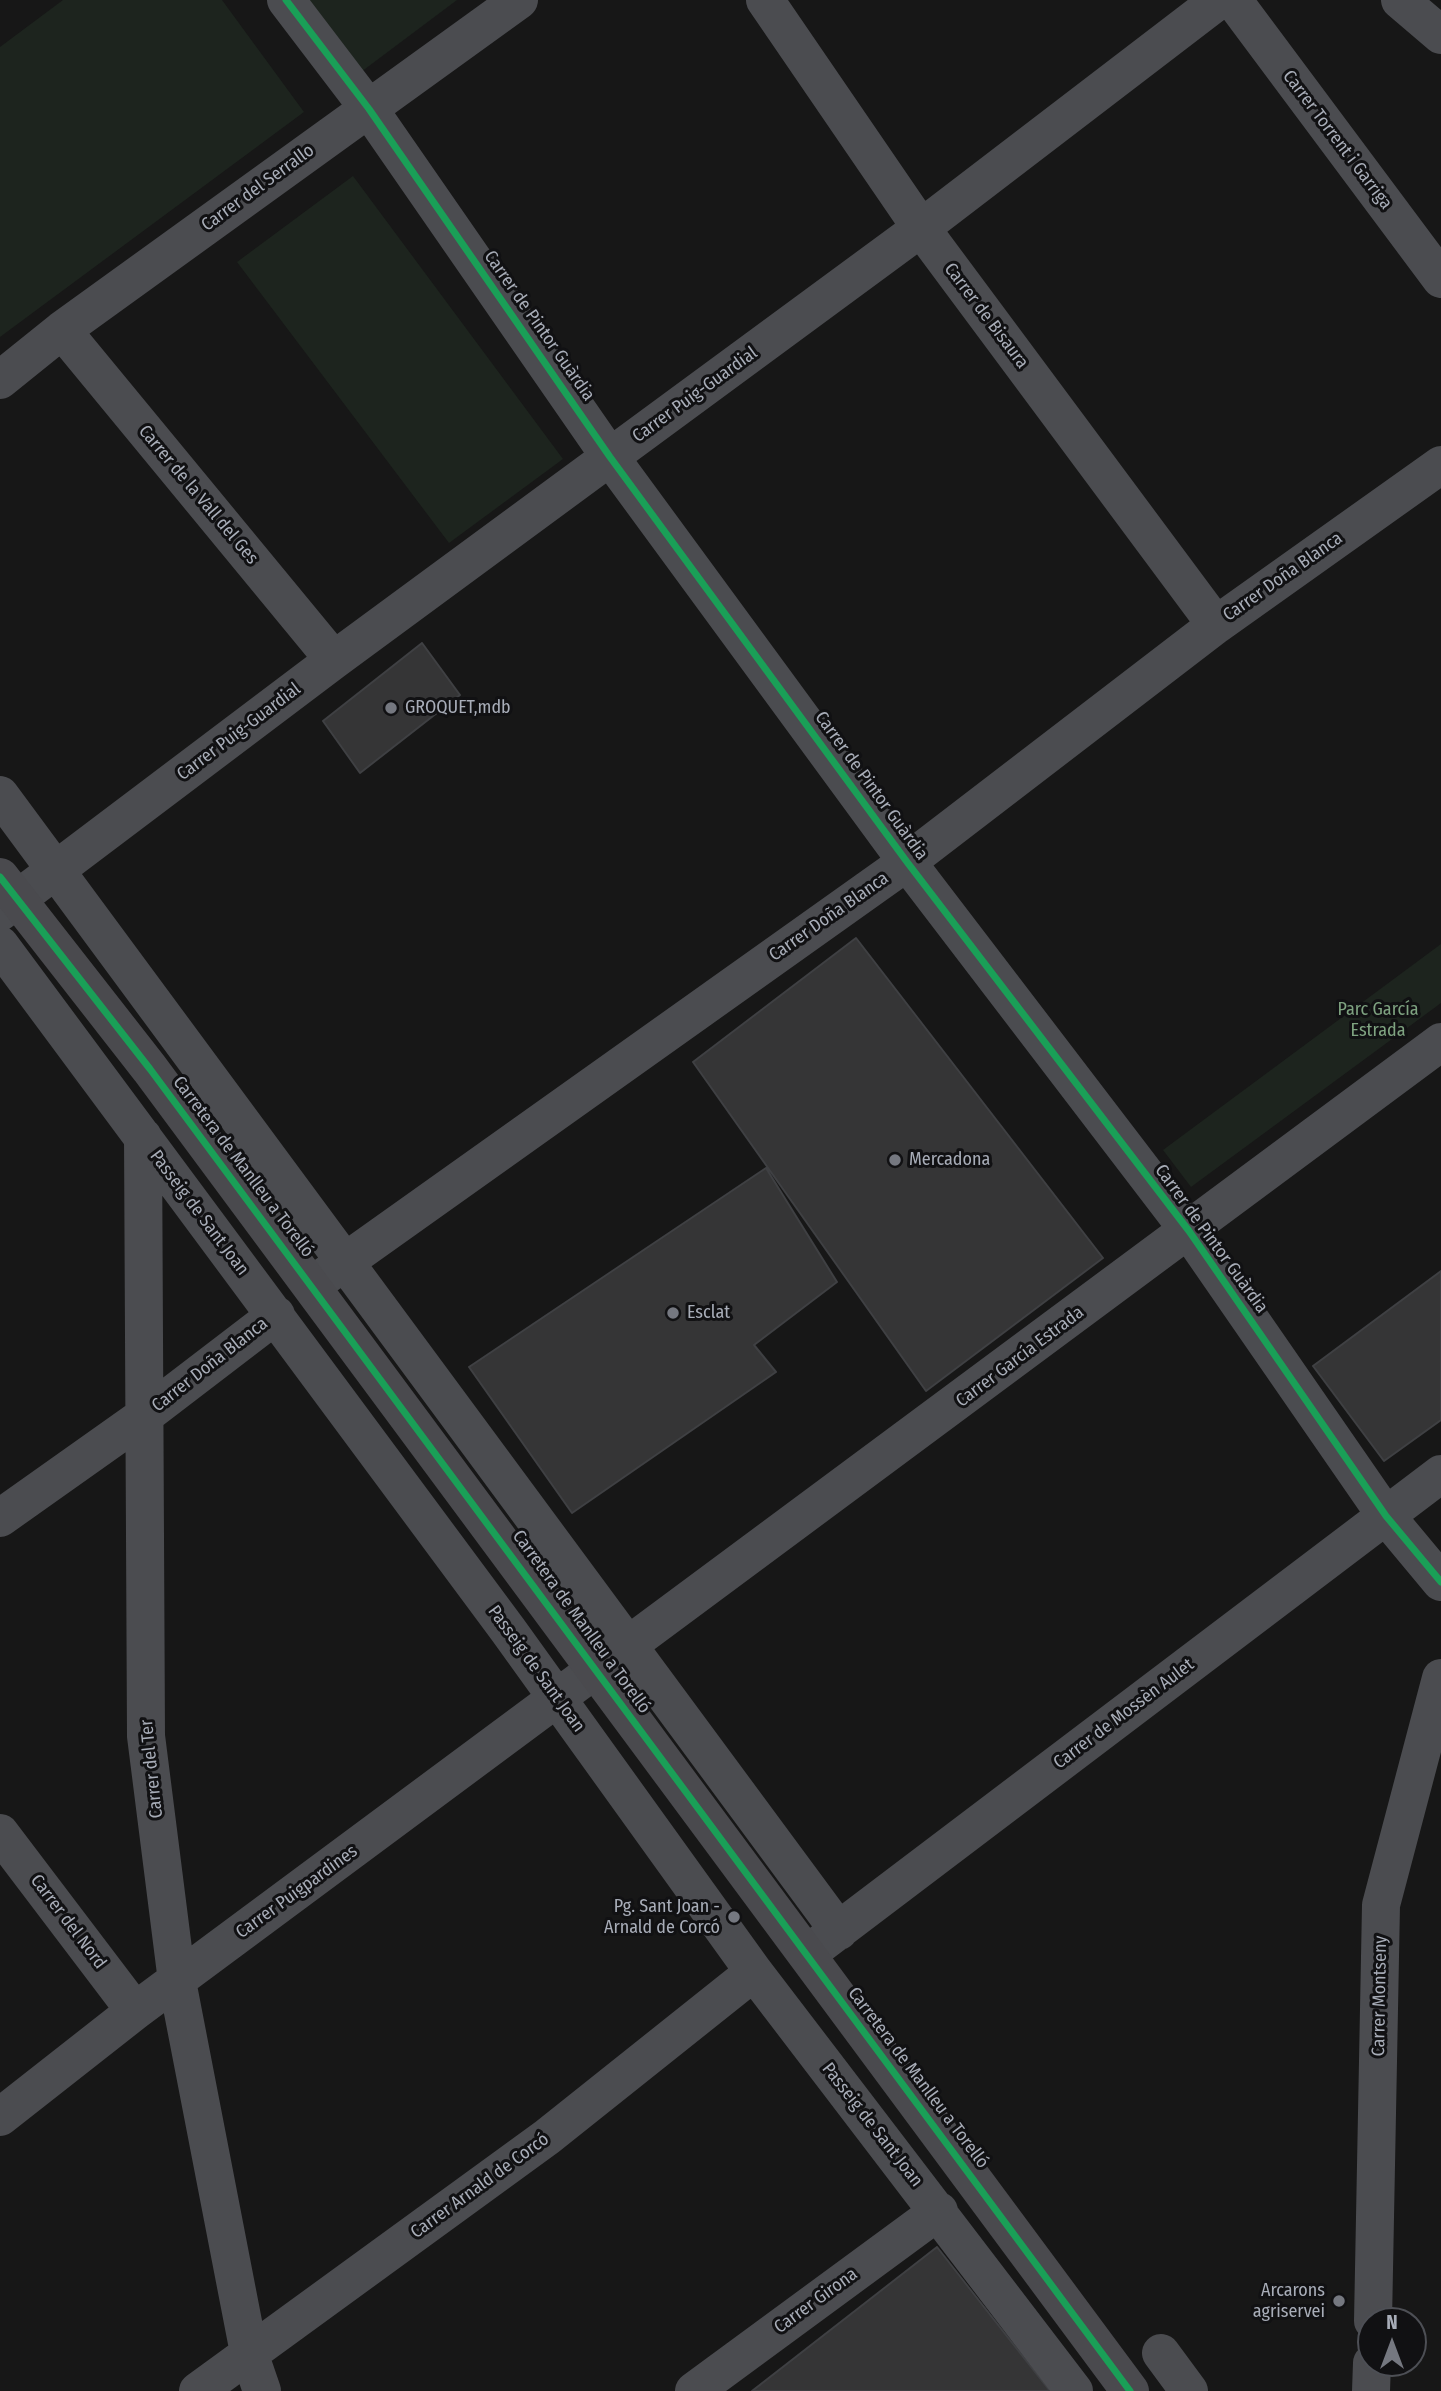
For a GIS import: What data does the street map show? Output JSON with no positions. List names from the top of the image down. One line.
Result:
{"streets":{"street":["Carrer Torrent i Garriga","Carrer del Serrallo","Carrer de Bisaura","Carrer de Pintor Guàrdia","Carrer Puig-Guardial","Carrer de la Vall del Ges","Carrer Doña Blanca","Carretera de Manlleu a Torelló","Passeig de Sant Joan","Carrer García Estrada","Carrer de Mossèn Aulet","Carrer del Ter","Carrer Puigpardines","Carrer del Nord","Carrer Montseny","Carrer Arnald de Corcó","Carrer Girona"]},"crossings":[["Carrer del Serrallo","Carrer de Pintor Guàrdia"],["Carrer del Serrallo","Carrer de la Vall del Ges"],["Carrer de Bisaura","Carrer Puig-Guardial"],["Carrer de Bisaura","Carrer Doña Blanca"],["Carrer de Pintor Guàrdia","Carrer Puig-Guardial"],["Carrer de Pintor Guàrdia","Carrer Doña Blanca"],["Carrer de Pintor Guàrdia","Carrer García Estrada"],["Carrer de Pintor Guàrdia","Carrer de Mossèn Aulet"],["Carrer Puig-Guardial","Carrer de la Vall del Ges"],["Carrer Puig-Guardial","Carretera de Manlleu a Torelló"],["Carrer Doña Blanca","Carretera de Manlleu a Torelló"],["Carrer Doña Blanca","Passeig de Sant Joan"],["Carrer Doña Blanca","Carrer del Ter"],["Carretera de Manlleu a Torelló","Carrer García Estrada"],["Carretera de Manlleu a Torelló","Carrer de Mossèn Aulet"],["Carretera de Manlleu a Torelló","Carrer Puigpardines"],["Passeig de Sant Joan","Carrer del Ter"],["Passeig de Sant Joan","Carrer Puigpardines"],["Passeig de Sant Joan","Carrer Arnald de Corcó"],["Passeig de Sant Joan","Carrer Girona"],["Carrer García Estrada","Carrer Puigpardines"],["Carrer del Ter","Carrer Puigpardines"],["Carrer del Ter","Carrer Arnald de Corcó"],["Carrer Puigpardines","Carrer del Nord"]],"parks":["Parc García Estrada"],"places":["GROQUET,mdb","Mercadona","Esclat","Pg. Sant Joan - Arnald de Corcó","Arcarons agriservei"],"north":"top"}
